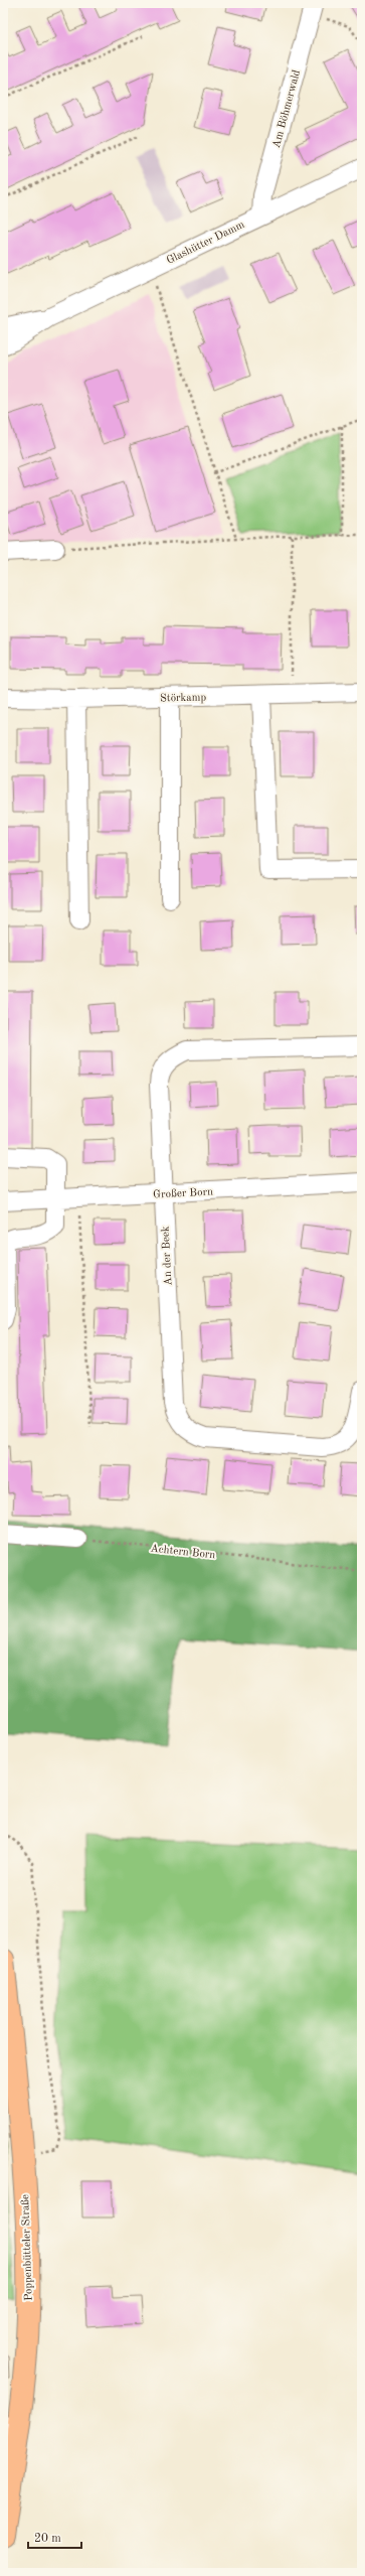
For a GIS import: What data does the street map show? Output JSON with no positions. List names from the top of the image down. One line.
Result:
{"streets":{"main road":["Poppenbütteler Straße"],"street":["Am Böhmerwald","Glashütter Damm","Störkamp","Großer Born","An der Beek"],"path":["Achtern Born"]},"crossings":[["Am Böhmerwald","Glashütter Damm"],["Großer Born","An der Beek"]],"scale_bar":"20 m"}
